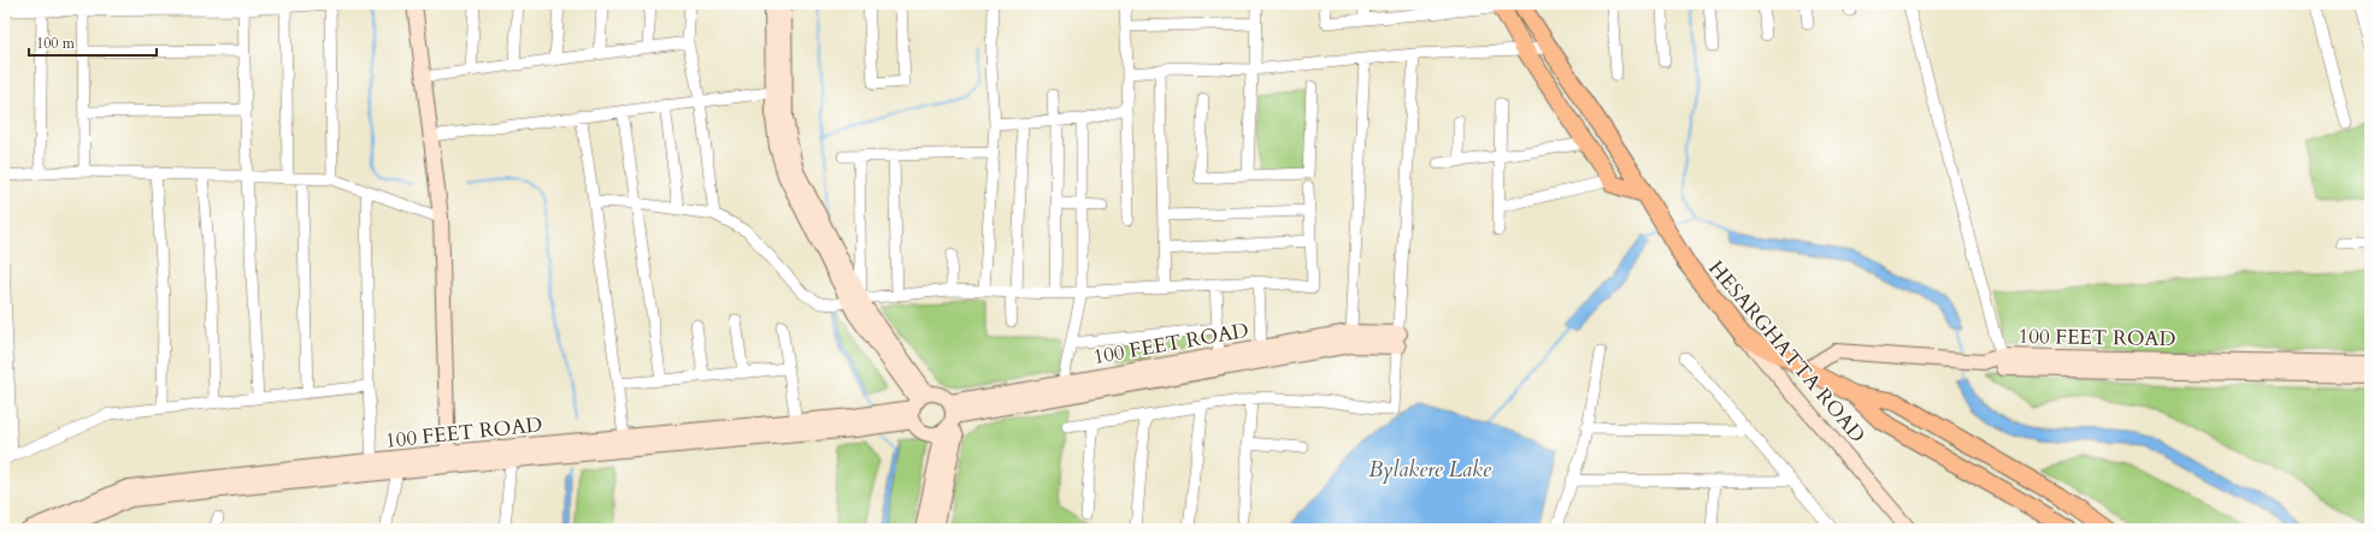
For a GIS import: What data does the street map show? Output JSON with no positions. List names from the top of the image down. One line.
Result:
{"streets":{"main road":["100 FEET ROAD","HESARGHATTA ROAD"]},"water":["Bylakere Lake"],"scale_bar":"100 m"}
